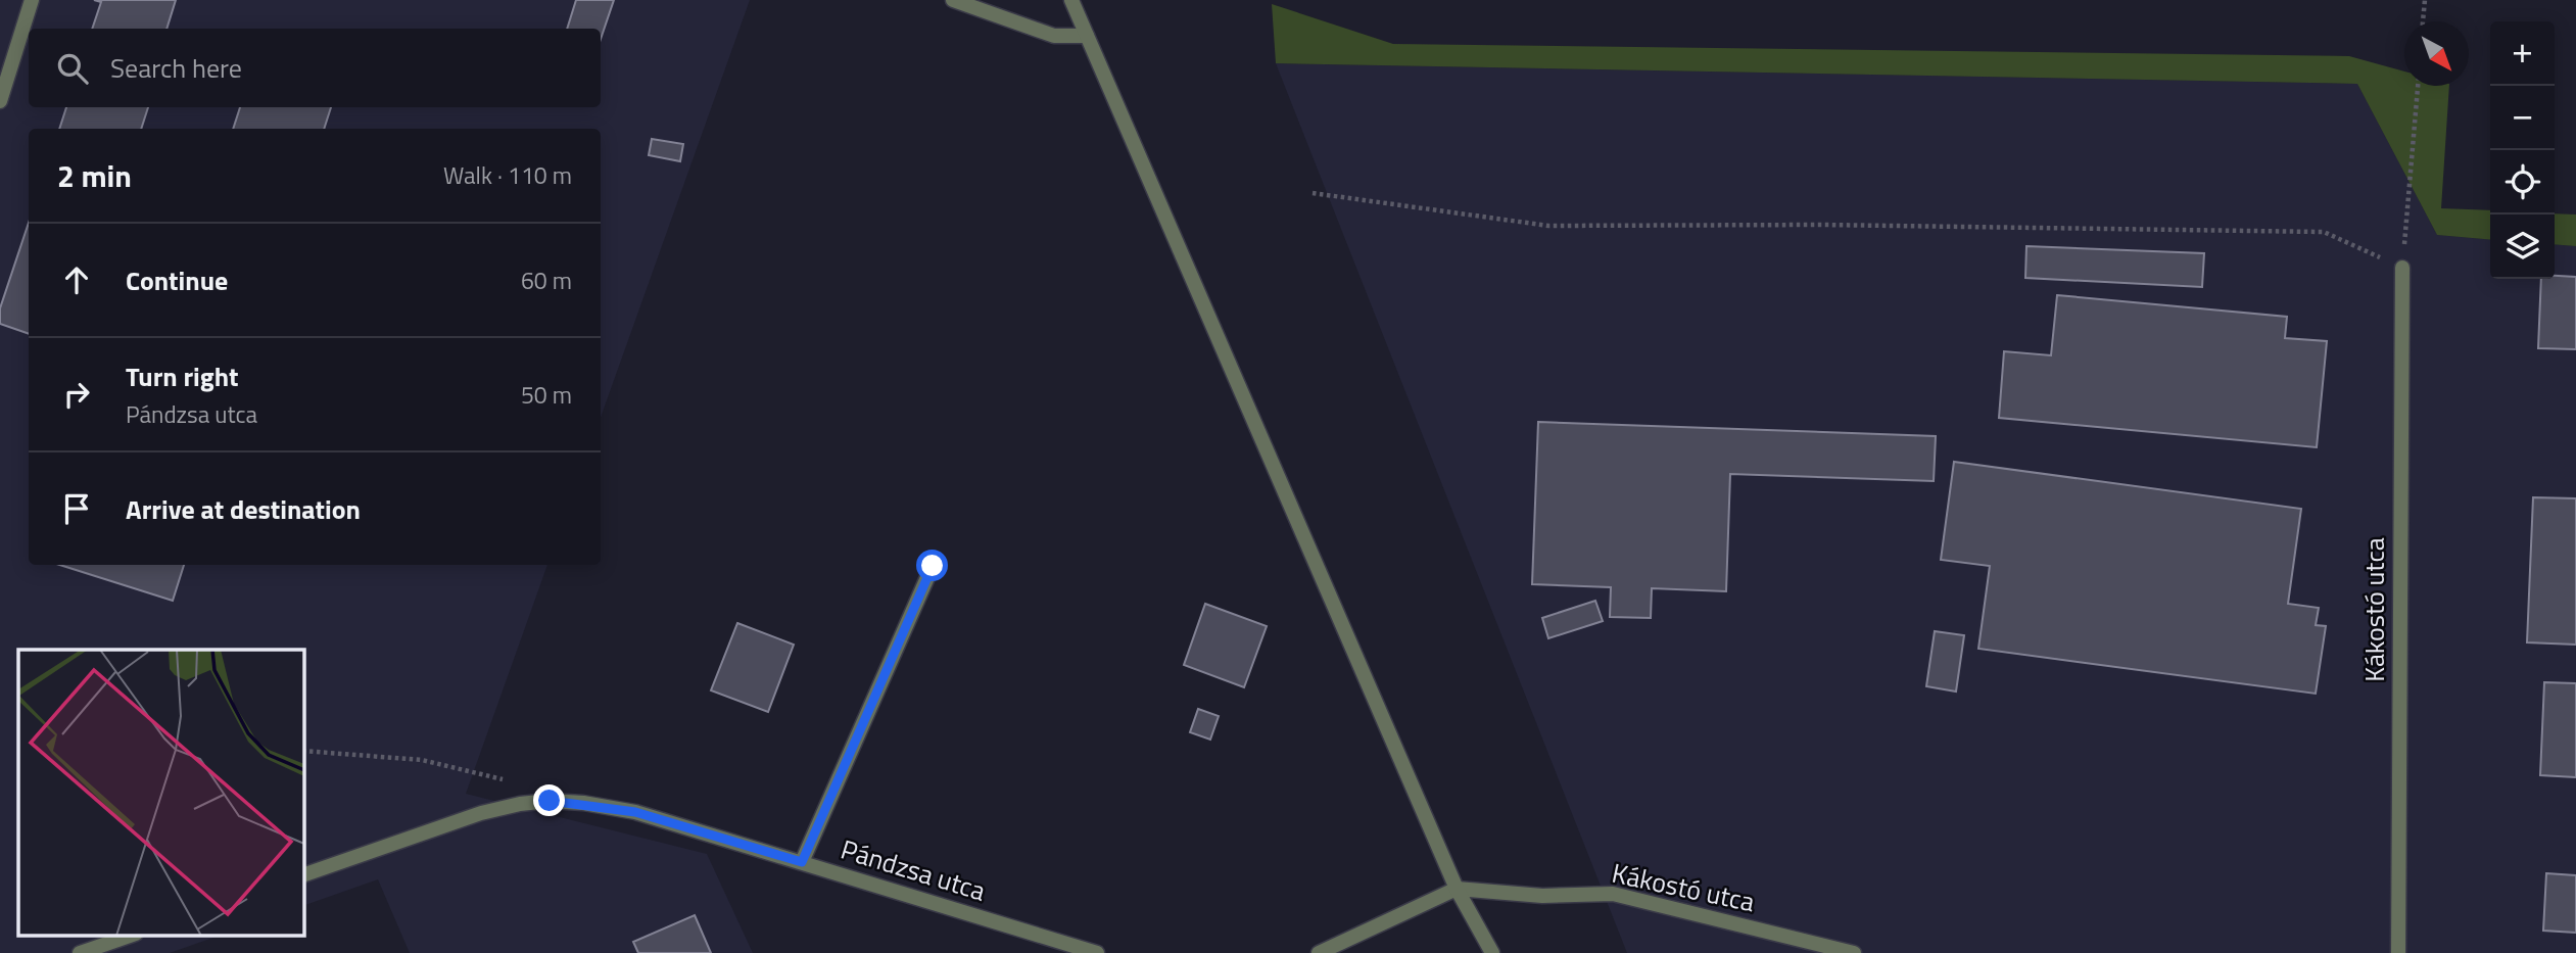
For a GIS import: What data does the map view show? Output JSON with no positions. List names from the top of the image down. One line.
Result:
{"streets":{"street":["Kákostó utca","Pándzsa utca"]},"north":"bottom right","page":{"map_buttons":["+","−"],"search":"Search here","heading":["2 min","Walk · 110 m"],"list":[["Continue","60 m"],["Turn right","Pándzsa utca","50 m"],"Arrive at destination"]}}
